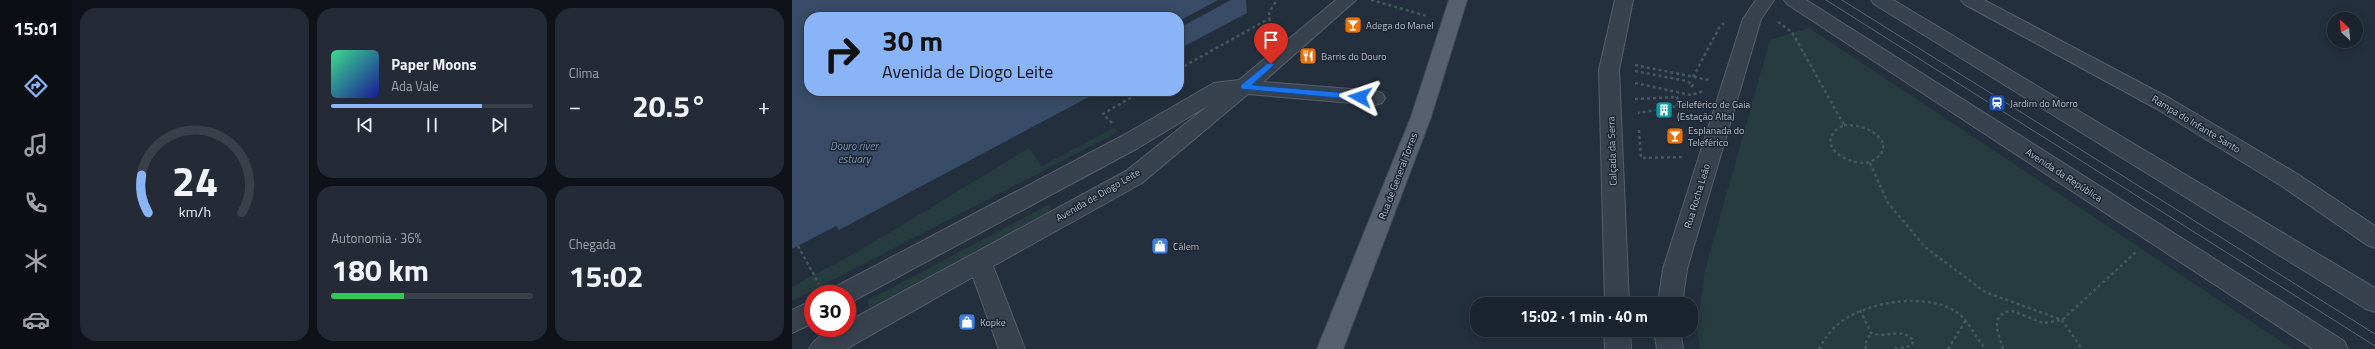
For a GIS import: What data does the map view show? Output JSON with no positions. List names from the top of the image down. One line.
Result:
{"streets":{"main road":["Rua de General Torres"],"street":["Rampa do Infante Santo","Calçada da Serra","Avenida da República","Avenida de Diogo Leite","Rua Rocha Leão"]},"water":["Douro river estuary"],"places":{"bar":["Adega do Manel","Esplanada do Teleférico"],"restaurant":["Barris do Douro"],"station":["Jardim do Morro"],"building":["Teleférico de Gaia (Estação Alta)"],"shop":["Cálem","Kopke"]},"north":"top left","page":{"tabs":"15:01","tile":["Clima",["Autonomia · 36%","180 km"],["Chegada","15:02"]],"turn":["30 m","Avenida de Diogo Leite"],"song":["Paper Moons","Ada Vale"],"heat":["−","20.5°","+"],"limit":"30","trip":"15:02 · 1 min · 40 m","gauge":["24","km/h"]}}
